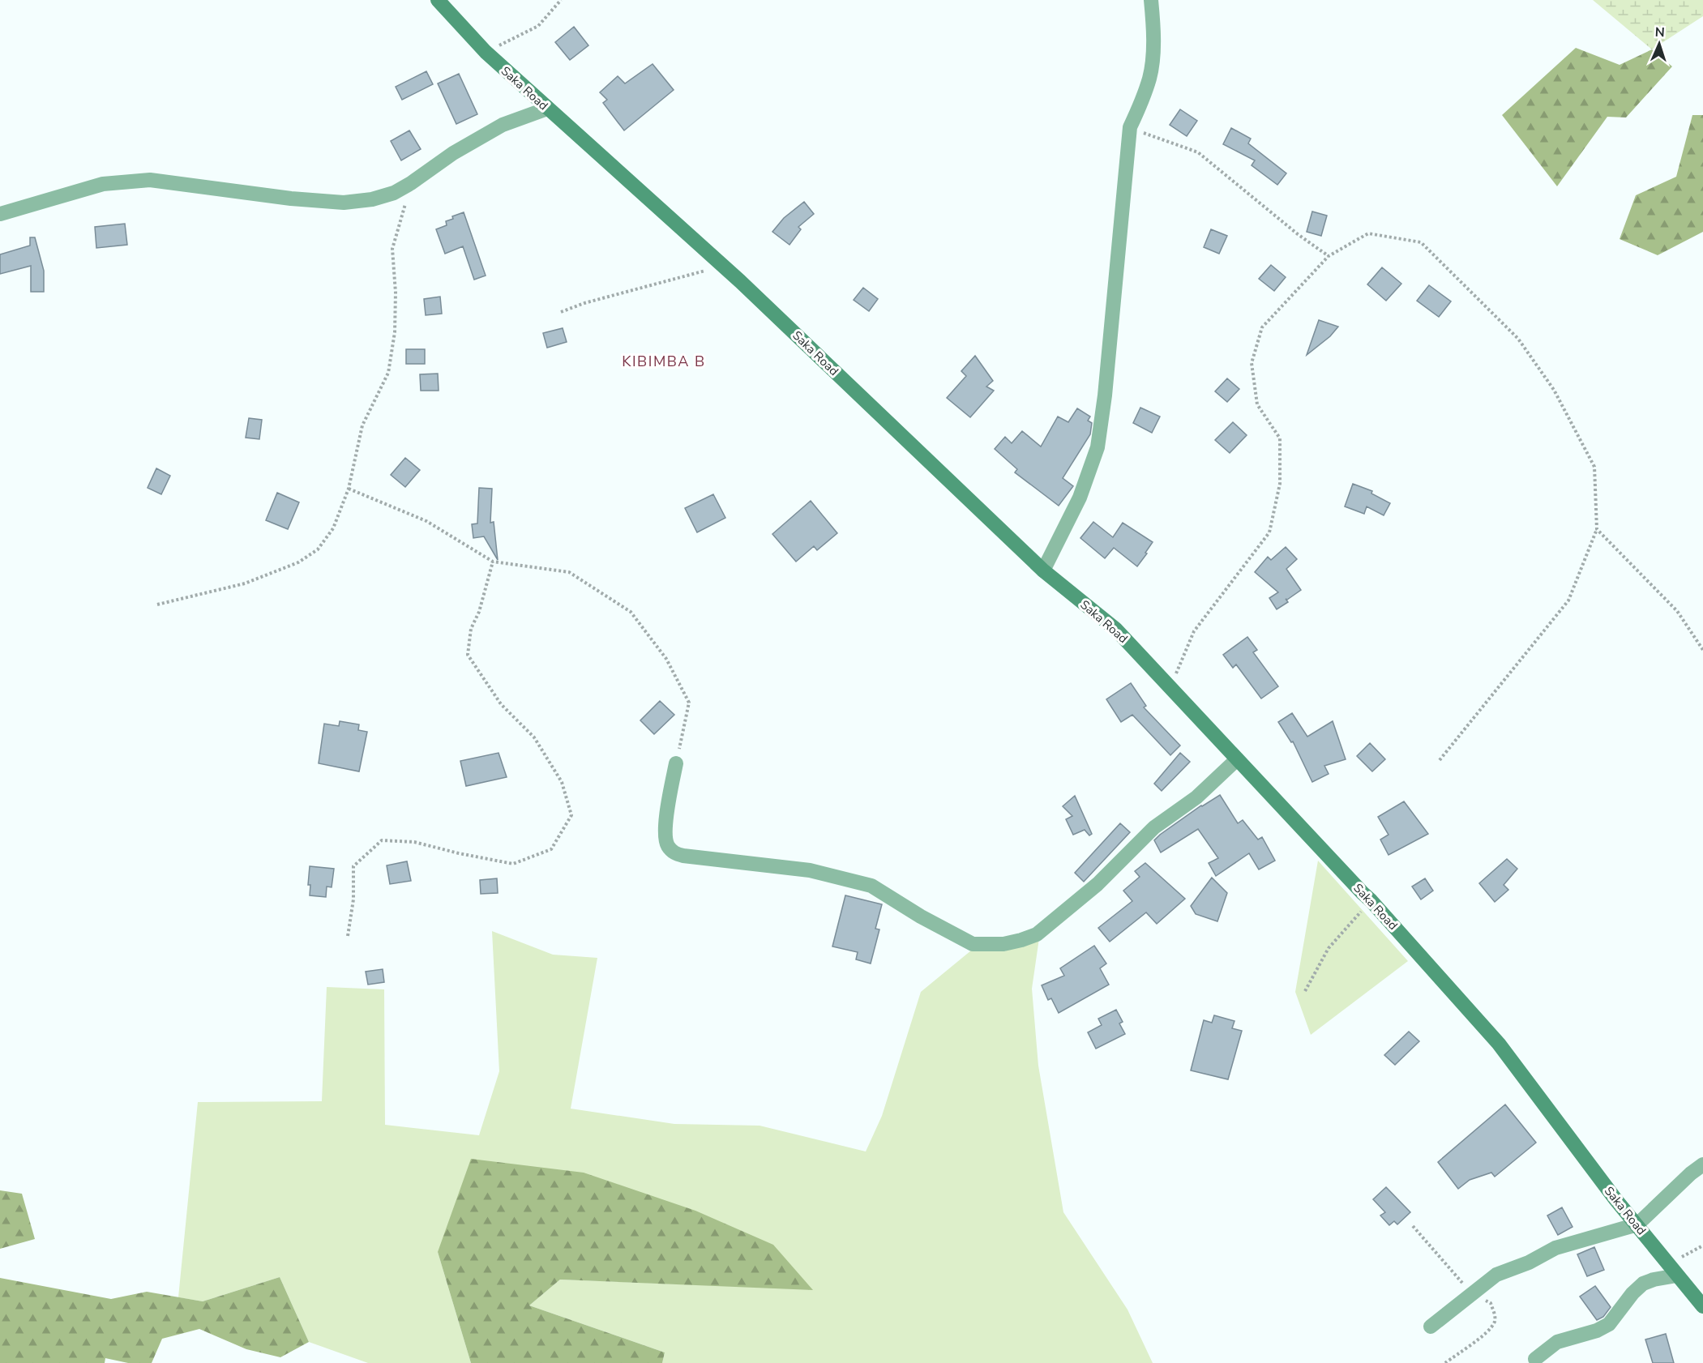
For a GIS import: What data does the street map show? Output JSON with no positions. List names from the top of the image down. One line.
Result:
{"streets":{"main road":["Saka Road"]},"districts":["KIBIMBA B"],"north":"top"}
